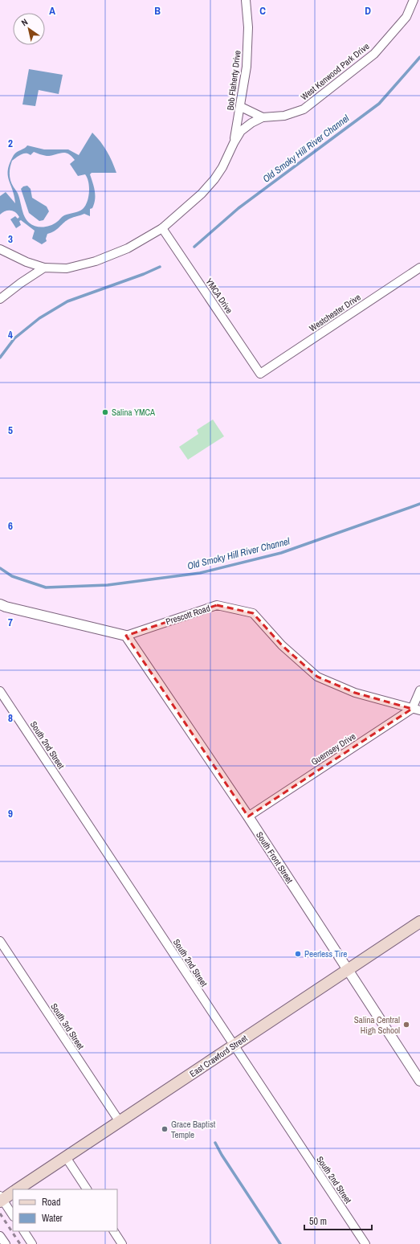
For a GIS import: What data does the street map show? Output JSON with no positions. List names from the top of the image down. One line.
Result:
{"streets":{"main road":["East Crawford Street"],"street":["West Kenwood Park Drive","Bob Flaherty Drive","YMCA Drive","Westchester Drive","Prescott Road","South 2nd Street","Guernsey Drive","South Front Street","South 3rd Street"]},"crossings":[["West Kenwood Park Drive","Bob Flaherty Drive"],["West Kenwood Park Drive","YMCA Drive"],["YMCA Drive","Westchester Drive"],["Prescott Road","Guernsey Drive"],["Prescott Road","South Front Street"],["South 2nd Street","East Crawford Street"],["Guernsey Drive","South Front Street"],["South Front Street","East Crawford Street"],["South 3rd Street","East Crawford Street"]],"water":["Old Smoky Hill River Channel"],"places":["Salina YMCA","Peerless Tire","Salina Central High School","Grace Baptist Temple"],"legend":["Road","Water"],"scale_bar":"50 m","north":"top left","grid":{"columns":["A","B","C","D"],"rows":["2","3","4","5","6","7","8","9"]}}
